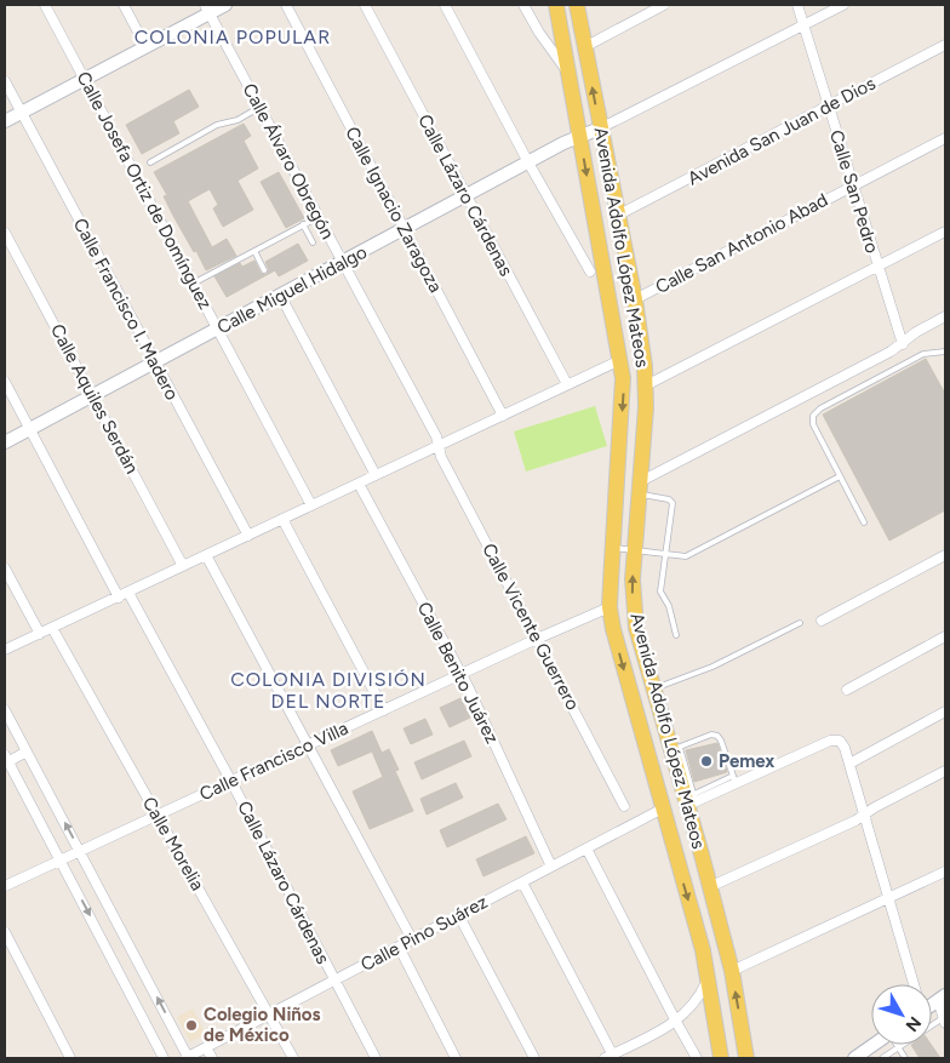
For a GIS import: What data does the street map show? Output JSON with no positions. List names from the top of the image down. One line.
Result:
{"streets":{"main road":["Avenida Adolfo López Mateos"],"street":["Avenida San Juan de Dios","Calle Álvaro Obregón","Calle Josefa Ortiz de Domínguez","Calle San Pedro","Calle Lázaro Cárdenas","Calle Ignacio Zaragoza","Calle San Antonio Abad","Calle Miguel Hidalgo","Calle Francisco I. Madero","Calle Aquiles Serdán","Calle Vicente Guerrero","Calle Benito Juárez","Calle Francisco Villa","Calle Morelia","Calle Pino Suárez"]},"crossings":[["Avenida San Juan de Dios","Calle San Pedro"],["Avenida San Juan de Dios","Avenida Adolfo López Mateos"],["Calle Álvaro Obregón","Calle Miguel Hidalgo"],["Calle Álvaro Obregón","Calle Vicente Guerrero"],["Calle Josefa Ortiz de Domínguez","Calle Miguel Hidalgo"],["Calle San Pedro","Calle San Antonio Abad"],["Calle Lázaro Cárdenas","Calle Miguel Hidalgo"],["Calle Lázaro Cárdenas","Calle Francisco Villa"],["Calle Lázaro Cárdenas","Calle Pino Suárez"],["Calle Ignacio Zaragoza","Calle Miguel Hidalgo"],["Calle San Antonio Abad","Avenida Adolfo López Mateos"],["Avenida Adolfo López Mateos","Calle Miguel Hidalgo"],["Avenida Adolfo López Mateos","Calle Francisco Villa"],["Avenida Adolfo López Mateos","Calle Pino Suárez"],["Calle Miguel Hidalgo","Calle Francisco I. Madero"],["Calle Miguel Hidalgo","Calle Aquiles Serdán"],["Calle Vicente Guerrero","Calle Francisco Villa"],["Calle Benito Juárez","Calle Francisco Villa"],["Calle Benito Juárez","Calle Pino Suárez"],["Calle Francisco Villa","Calle Morelia"],["Calle Morelia","Calle Pino Suárez"]],"districts":["COLONIA POPULAR","COLONIA DIVISIÓN DEL NORTE"],"places":["Pemex","Colegio Niños de México"],"north":"bottom right"}
